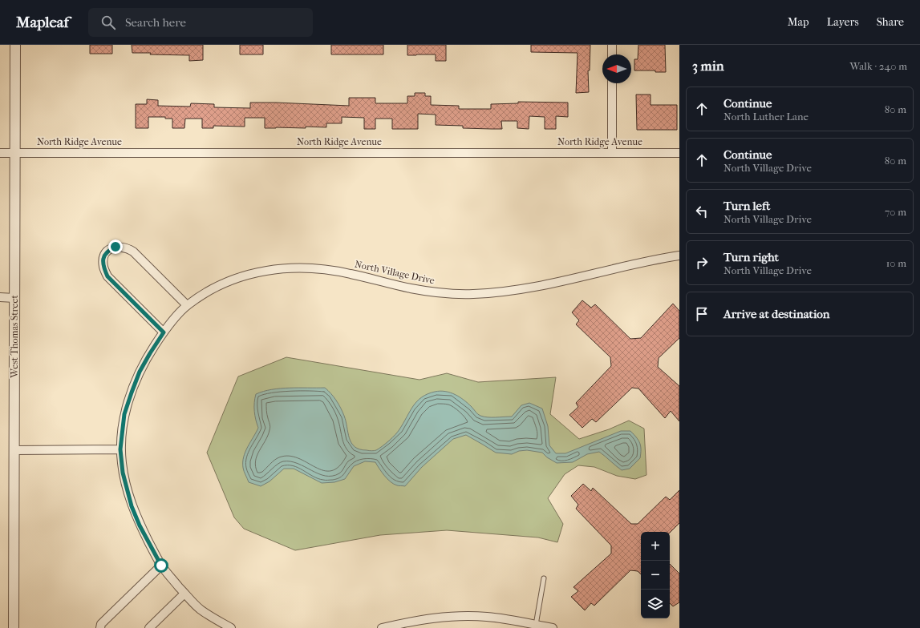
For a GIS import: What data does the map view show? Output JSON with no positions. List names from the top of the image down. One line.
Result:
{"streets":{"street":["North Ridge Avenue","North Village Drive","West Thomas Street"]},"crossings":[["North Ridge Avenue","West Thomas Street"]],"north":"left","page":{"header":"Mapleaf","search":"Search here","nav":["Map","Layers","Share"],"heading":["3 min","Walk · 240 m"],"list":[["Continue","North Luther Lane","80 m"],["Continue","North Village Drive","80 m"],["Turn left","North Village Drive","70 m"],["Turn right","North Village Drive","10 m"],"Arrive at destination"],"map_buttons":["+","−"]}}
